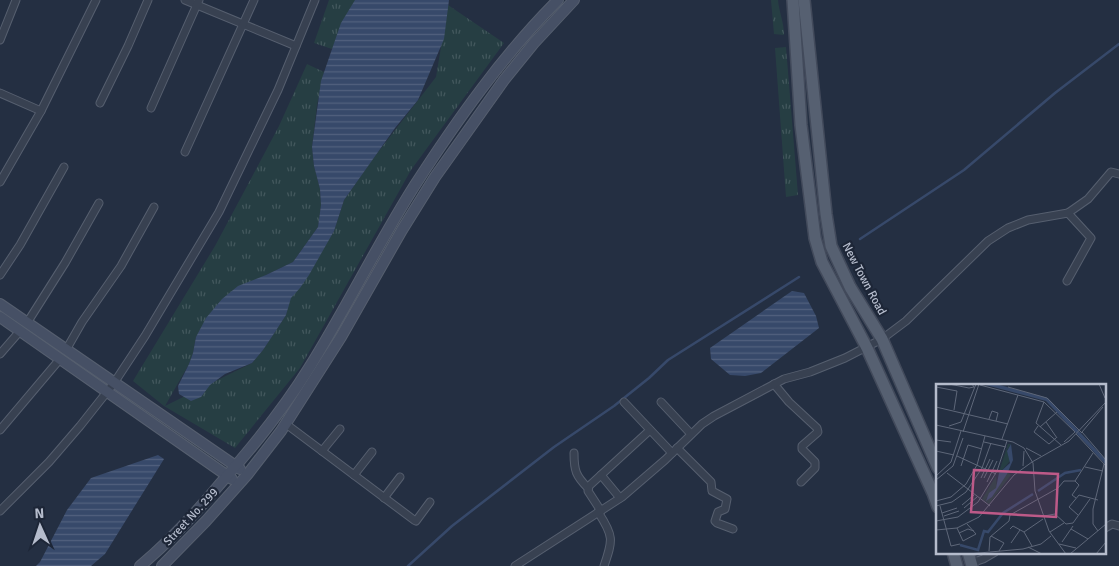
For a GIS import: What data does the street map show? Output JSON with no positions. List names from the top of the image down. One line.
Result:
{"streets":{"main road":["New Town Road"],"street":["Street No. 299"]},"north":"top"}
